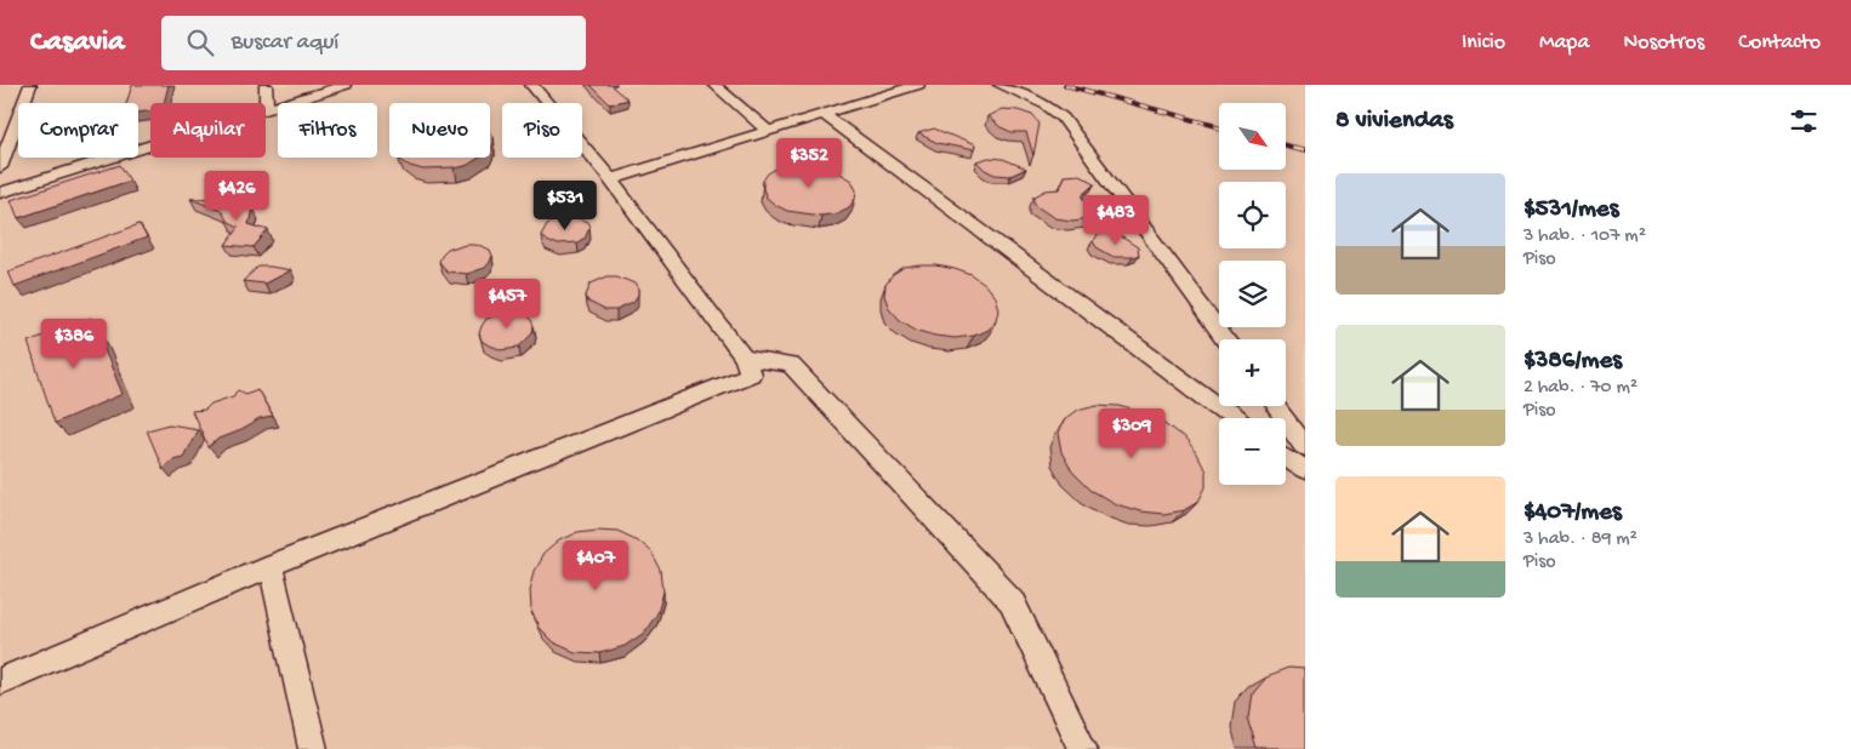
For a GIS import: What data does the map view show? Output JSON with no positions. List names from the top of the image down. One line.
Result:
{"north":"bottom right","page":{"header":"Casavia","search":"Buscar aquí","nav":["Inicio","Mapa","Nosotros","Contacto"],"heading":"8 viviendas","map_buttons":["+","−"],"chip":["Comprar","Alquilar","Filtros","Nuevo","Piso"],"price":["$352","$426","$531","$483","$457","$386","$309","$407"],"list":[{"name":"$531/mes","note":"3 hab. · 107 m² · Piso"},{"name":"$386/mes","note":"2 hab. · 70 m² · Piso"},{"name":"$407/mes","note":"3 hab. · 89 m² · Piso"}]}}
